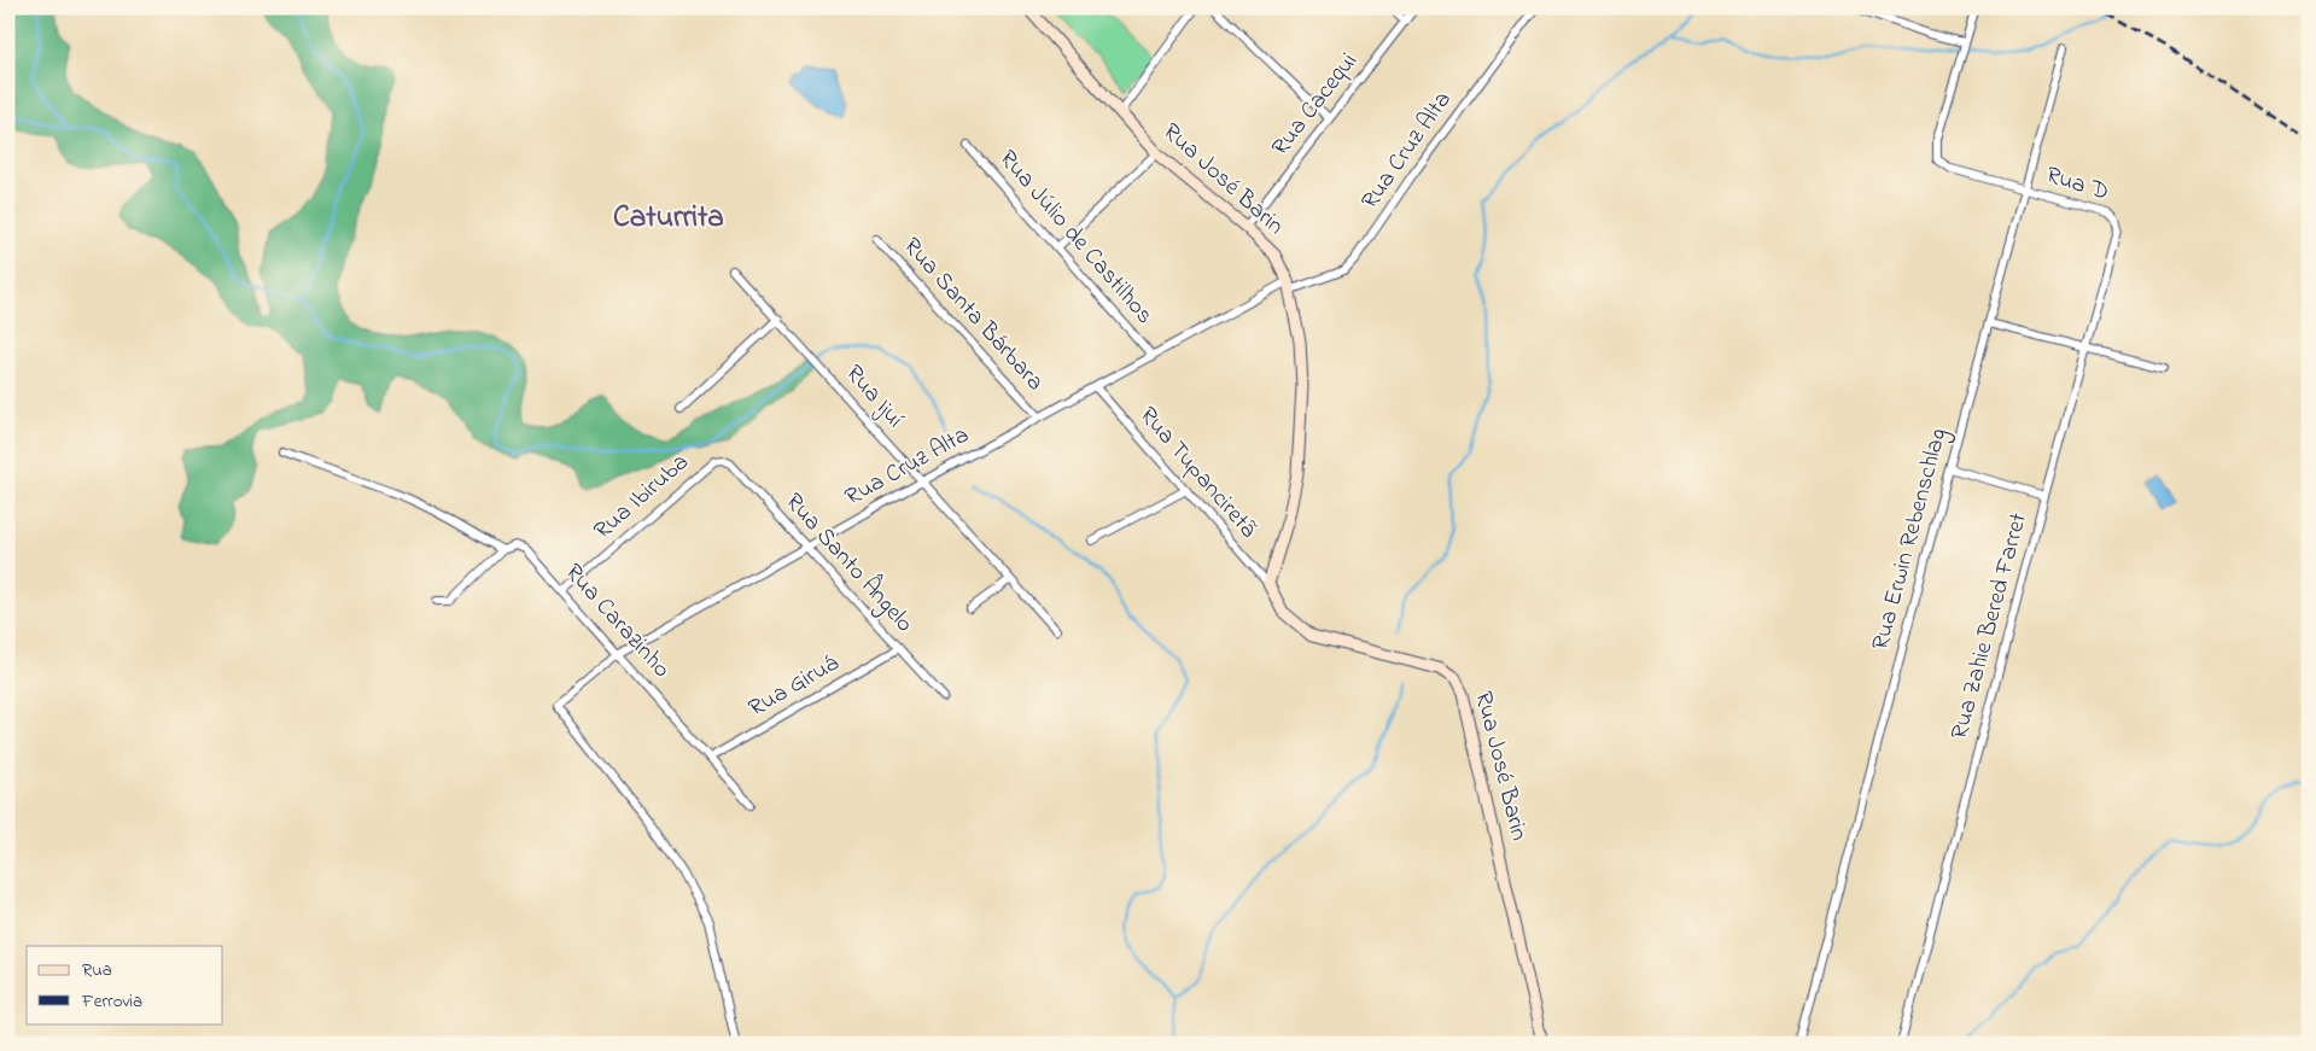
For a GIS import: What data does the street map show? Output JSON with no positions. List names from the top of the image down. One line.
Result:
{"streets":{"main road":["Rua José Barin"],"street":["Rua Cacequi","Rua Cruz Alta","Rua D","Rua Júlio de Castilhos","Rua Santa Bárbara","Rua Ijuí","Rua Tupanciretã","Rua Ibiruba","Rua Erwin Rebenschlag","Rua Santo Ângelo","Rua Carazinho","Rua Zahie Bered Farret","Rua Giruá"]},"crossings":[["Rua Cacequi","Rua José Barin"],["Rua Cruz Alta","Rua José Barin"],["Rua Cruz Alta","Rua Júlio de Castilhos"],["Rua Cruz Alta","Rua Santa Bárbara"],["Rua Cruz Alta","Rua Ijuí"],["Rua Cruz Alta","Rua Tupanciretã"],["Rua Cruz Alta","Rua Santo Ângelo"],["Rua Cruz Alta","Rua Carazinho"],["Rua José Barin","Rua Tupanciretã"],["Rua D","Rua Erwin Rebenschlag"],["Rua D","Rua Zahie Bered Farret"],["Rua Ibiruba","Rua Santo Ângelo"],["Rua Ibiruba","Rua Carazinho"],["Rua Santo Ângelo","Rua Giruá"],["Rua Carazinho","Rua Giruá"]],"districts":["Caturrita"],"legend":["Rua","Ferrovia"]}
